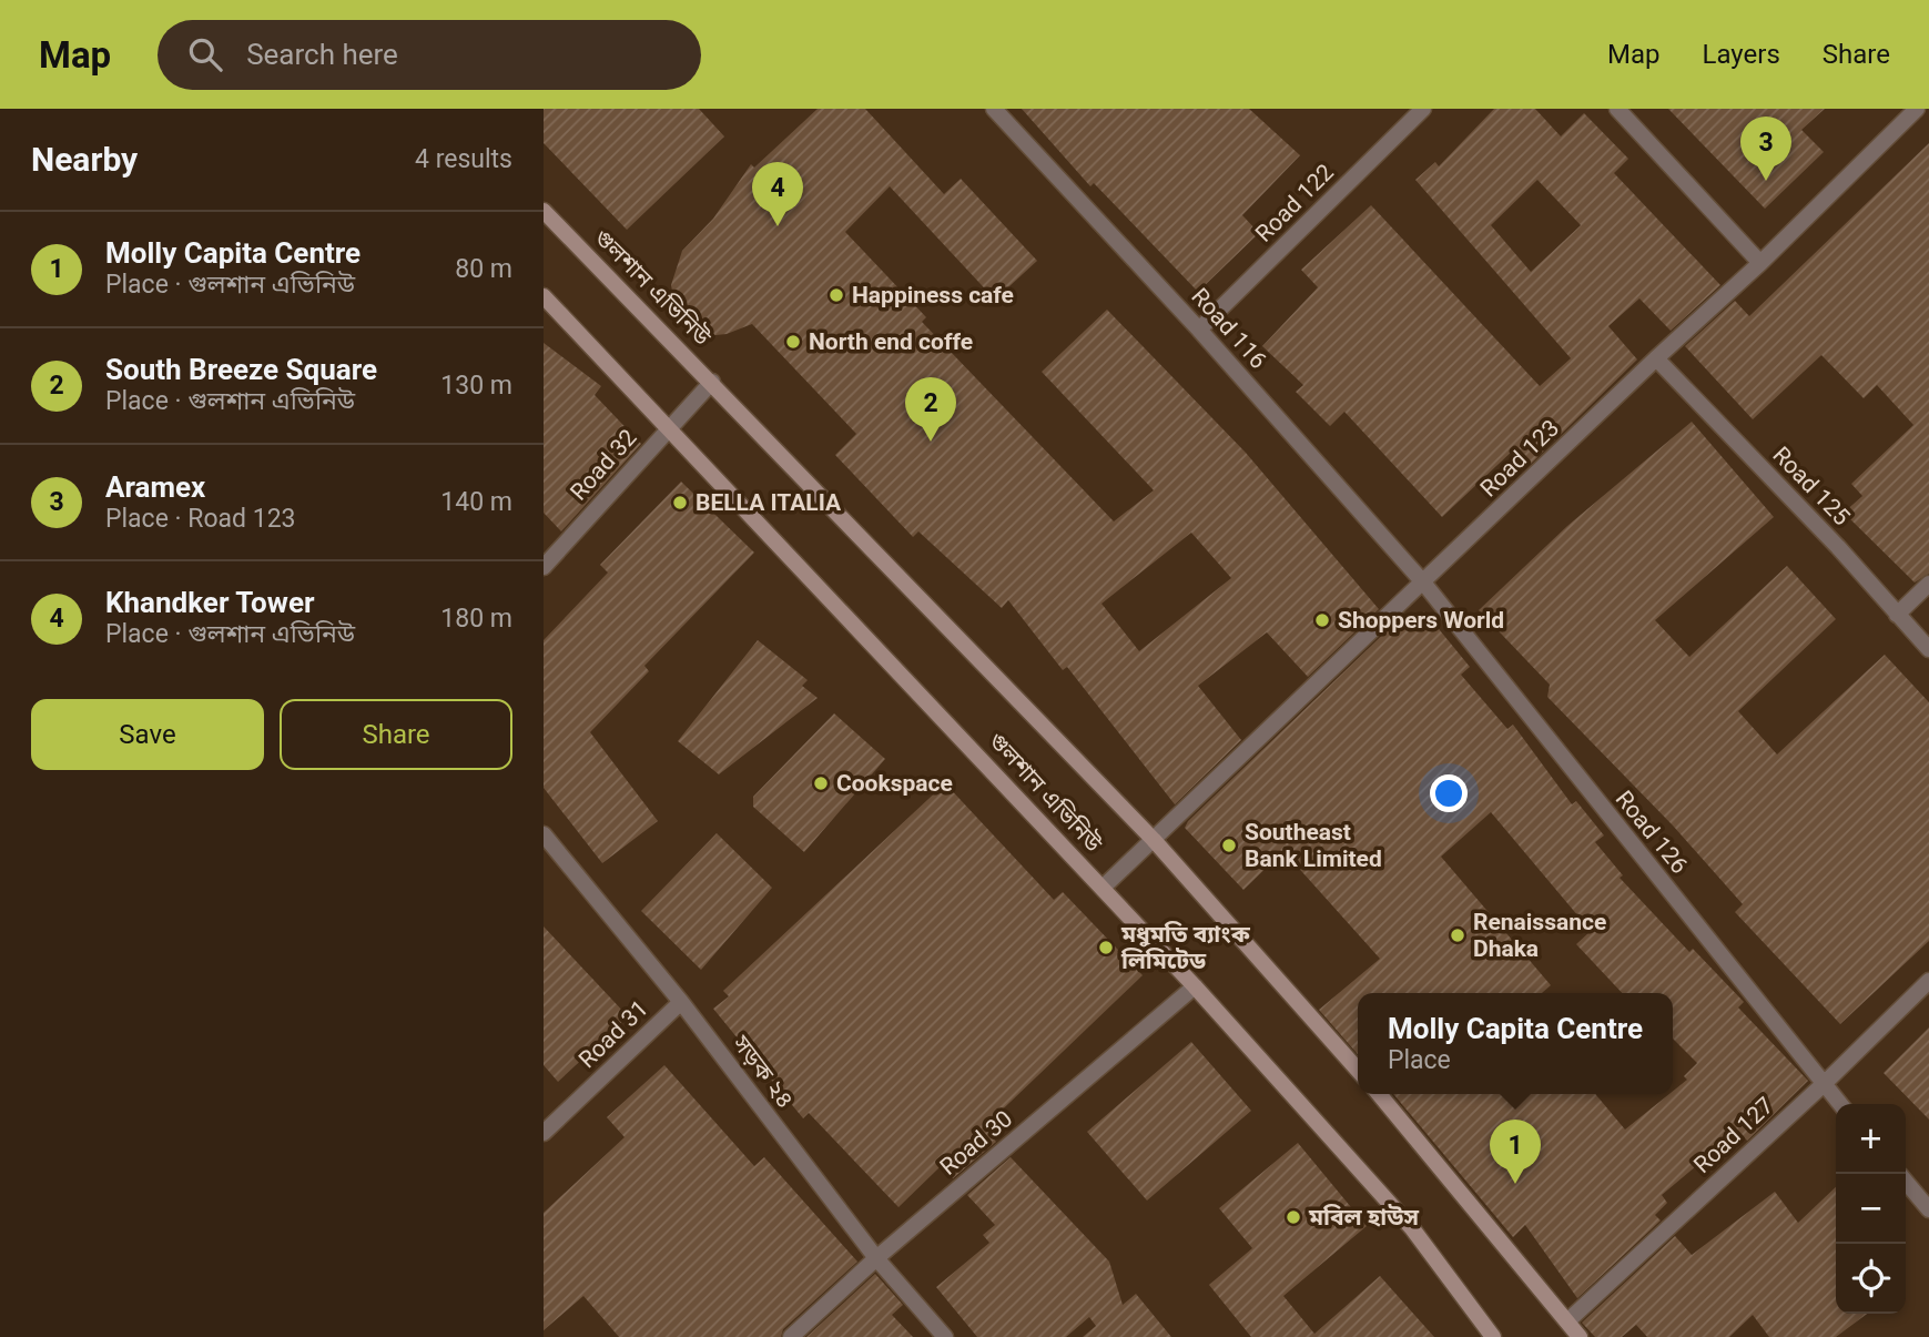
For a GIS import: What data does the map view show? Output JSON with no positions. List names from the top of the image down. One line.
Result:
{"streets":{"main road":["গুলশান এভিনিউ"],"street":["Road 122","Road 116","Road 123","Road 32","Road 125","Road 126","Road 31","সড়ক ২৪","Road 127","Road 30"]},"crossings":[["Road 122","Road 116"],["গুলশান এভিনিউ","Road 123"],["গুলশান এভিনিউ","Road 32"],["গুলশান এভিনিউ","Road 30"],["Road 116","Road 123"],["Road 116","Road 126"],["Road 123","Road 125"],["Road 123","Road 126"],["Road 126","Road 127"],["Road 31","সড়ক ২৪"],["সড়ক ২৪","Road 30"]],"places":["Happiness cafe","North end coffe","BELLA ITALIA","Shoppers World","Cookspace","Southeast Bank Limited","Renaissance Dhaka","মধুমতি ব্যাংক লিমিটেড","মবিল হাউস"],"page":{"header":"Map","search":"Search here","nav":["Map","Layers","Share"],"heading":["Nearby","4 results"],"pins":["3","4","2","1"],"list":[{"mark":"1","name":"Molly Capita Centre","note":"Place · গুলশান এভিনিউ","value":"80 m"},{"mark":"2","name":"South Breeze Square","note":"Place · গুলশান এভিনিউ","value":"130 m"},{"mark":"3","name":"Aramex","note":"Place · Road 123","value":"140 m"},{"mark":"4","name":"Khandker Tower","note":"Place · গুলশান এভিনিউ","value":"180 m"}],"buttons":["Save","Share"],"popup":["Molly Capita Centre","Place"],"map_buttons":["+","−"]}}
